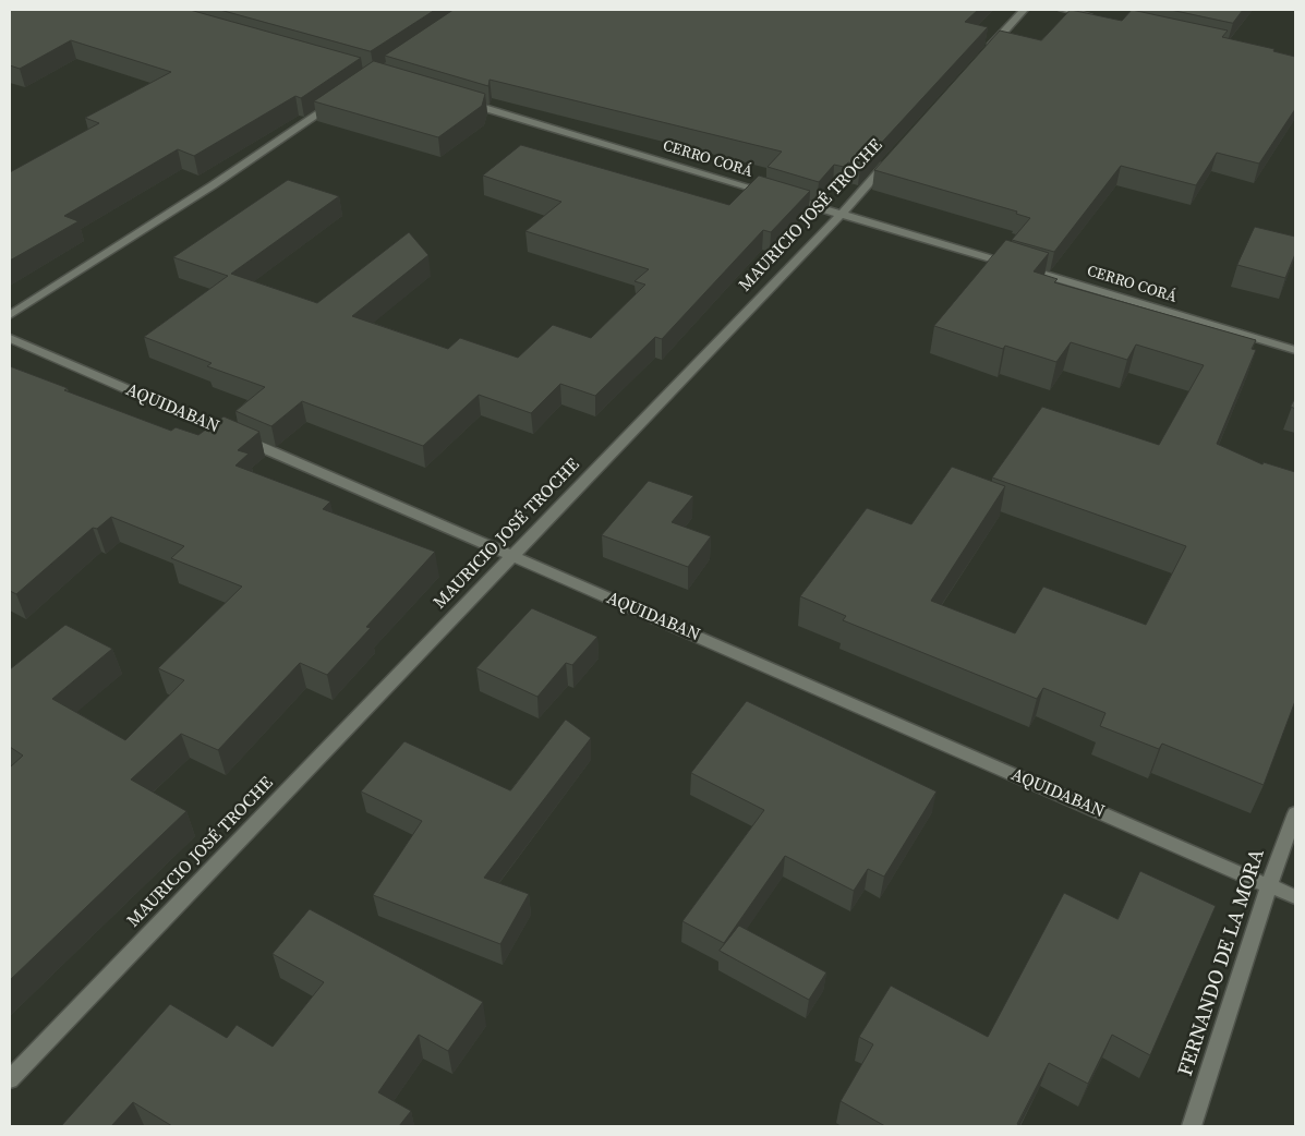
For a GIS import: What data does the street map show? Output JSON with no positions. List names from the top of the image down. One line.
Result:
{"streets":{"street":["CERRO CORÁ","MAURICIO JOSÉ TROCHE","AQUIDABAN","FERNANDO DE LA MORA"]},"crossings":[["CERRO CORÁ","MAURICIO JOSÉ TROCHE"],["MAURICIO JOSÉ TROCHE","AQUIDABAN"],["AQUIDABAN","FERNANDO DE LA MORA"]]}
